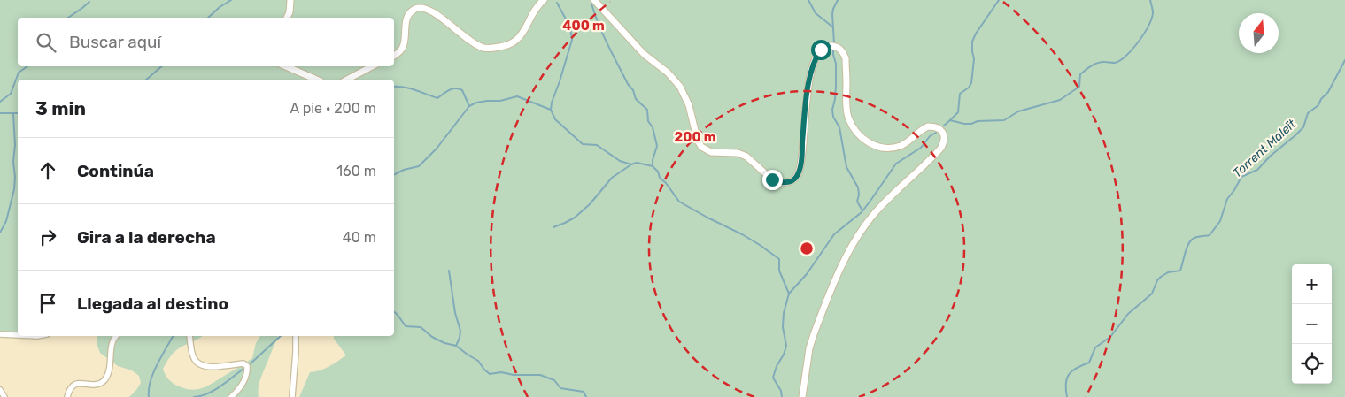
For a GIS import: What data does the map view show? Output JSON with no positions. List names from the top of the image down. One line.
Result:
{"water":["Torrent Maleït"],"north":"top","page":{"search":"Buscar aquí","heading":["3 min","A pie · 200 m"],"list":[["Continúa","160 m"],["Gira a la derecha","40 m"],"Llegada al destino"],"map_buttons":["+","−"]},"rings":["400 m","200 m"]}
